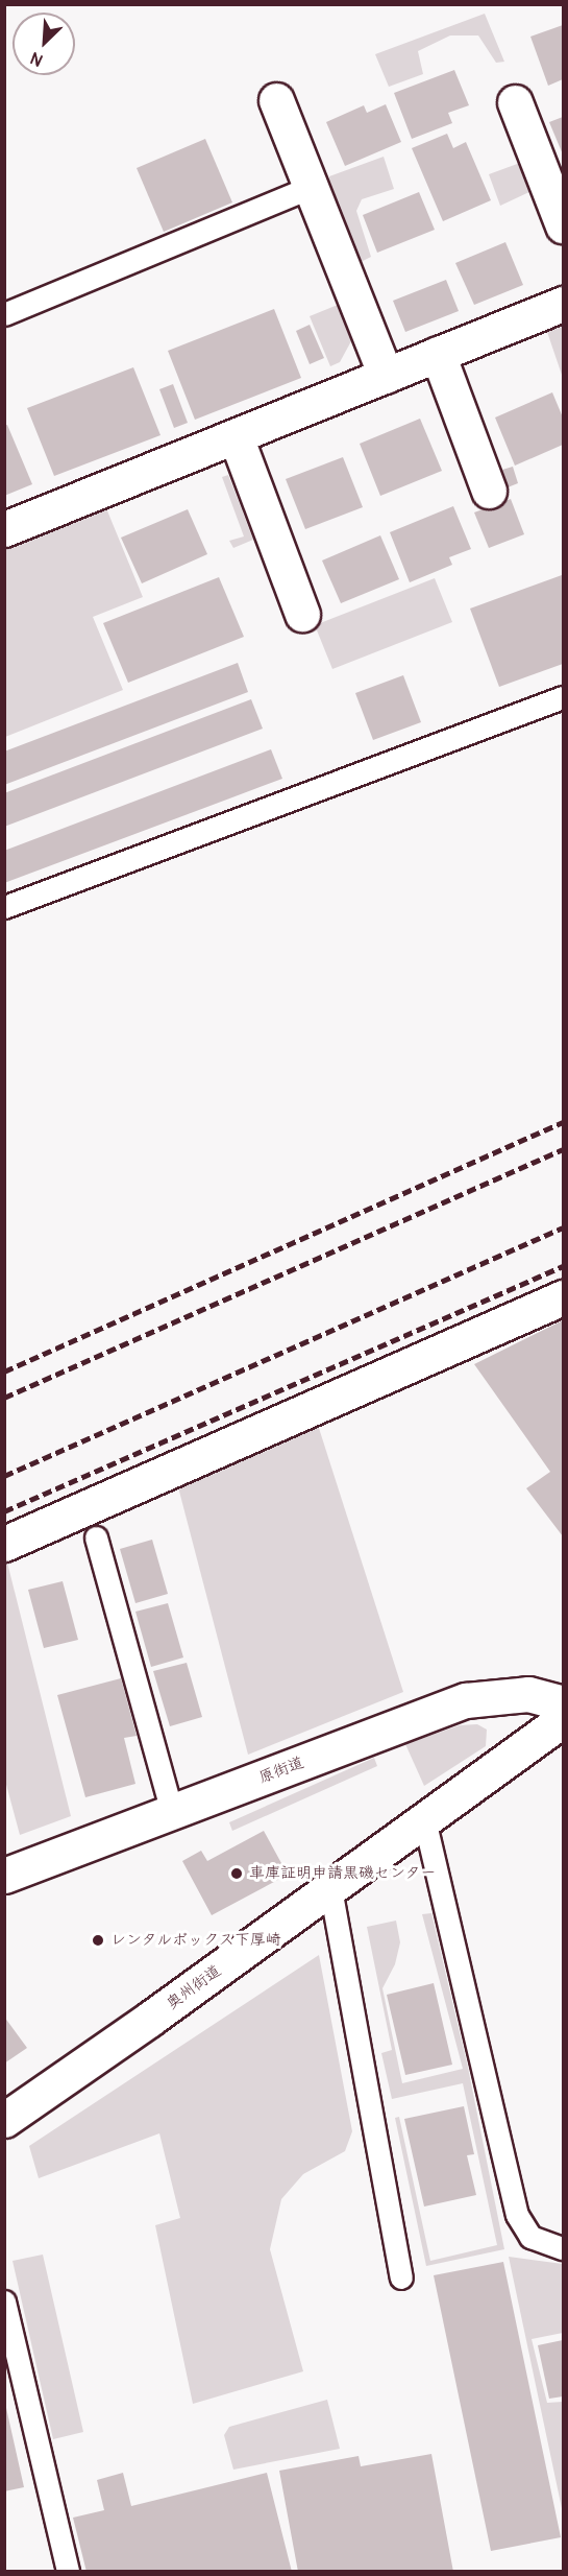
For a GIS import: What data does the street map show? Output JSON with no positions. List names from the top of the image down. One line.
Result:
{"streets":{"street":["原街道","奥州街道"]},"places":["車庫証明申請黒磯センター","レンタルボックス下厚崎"],"north":"bottom left"}
